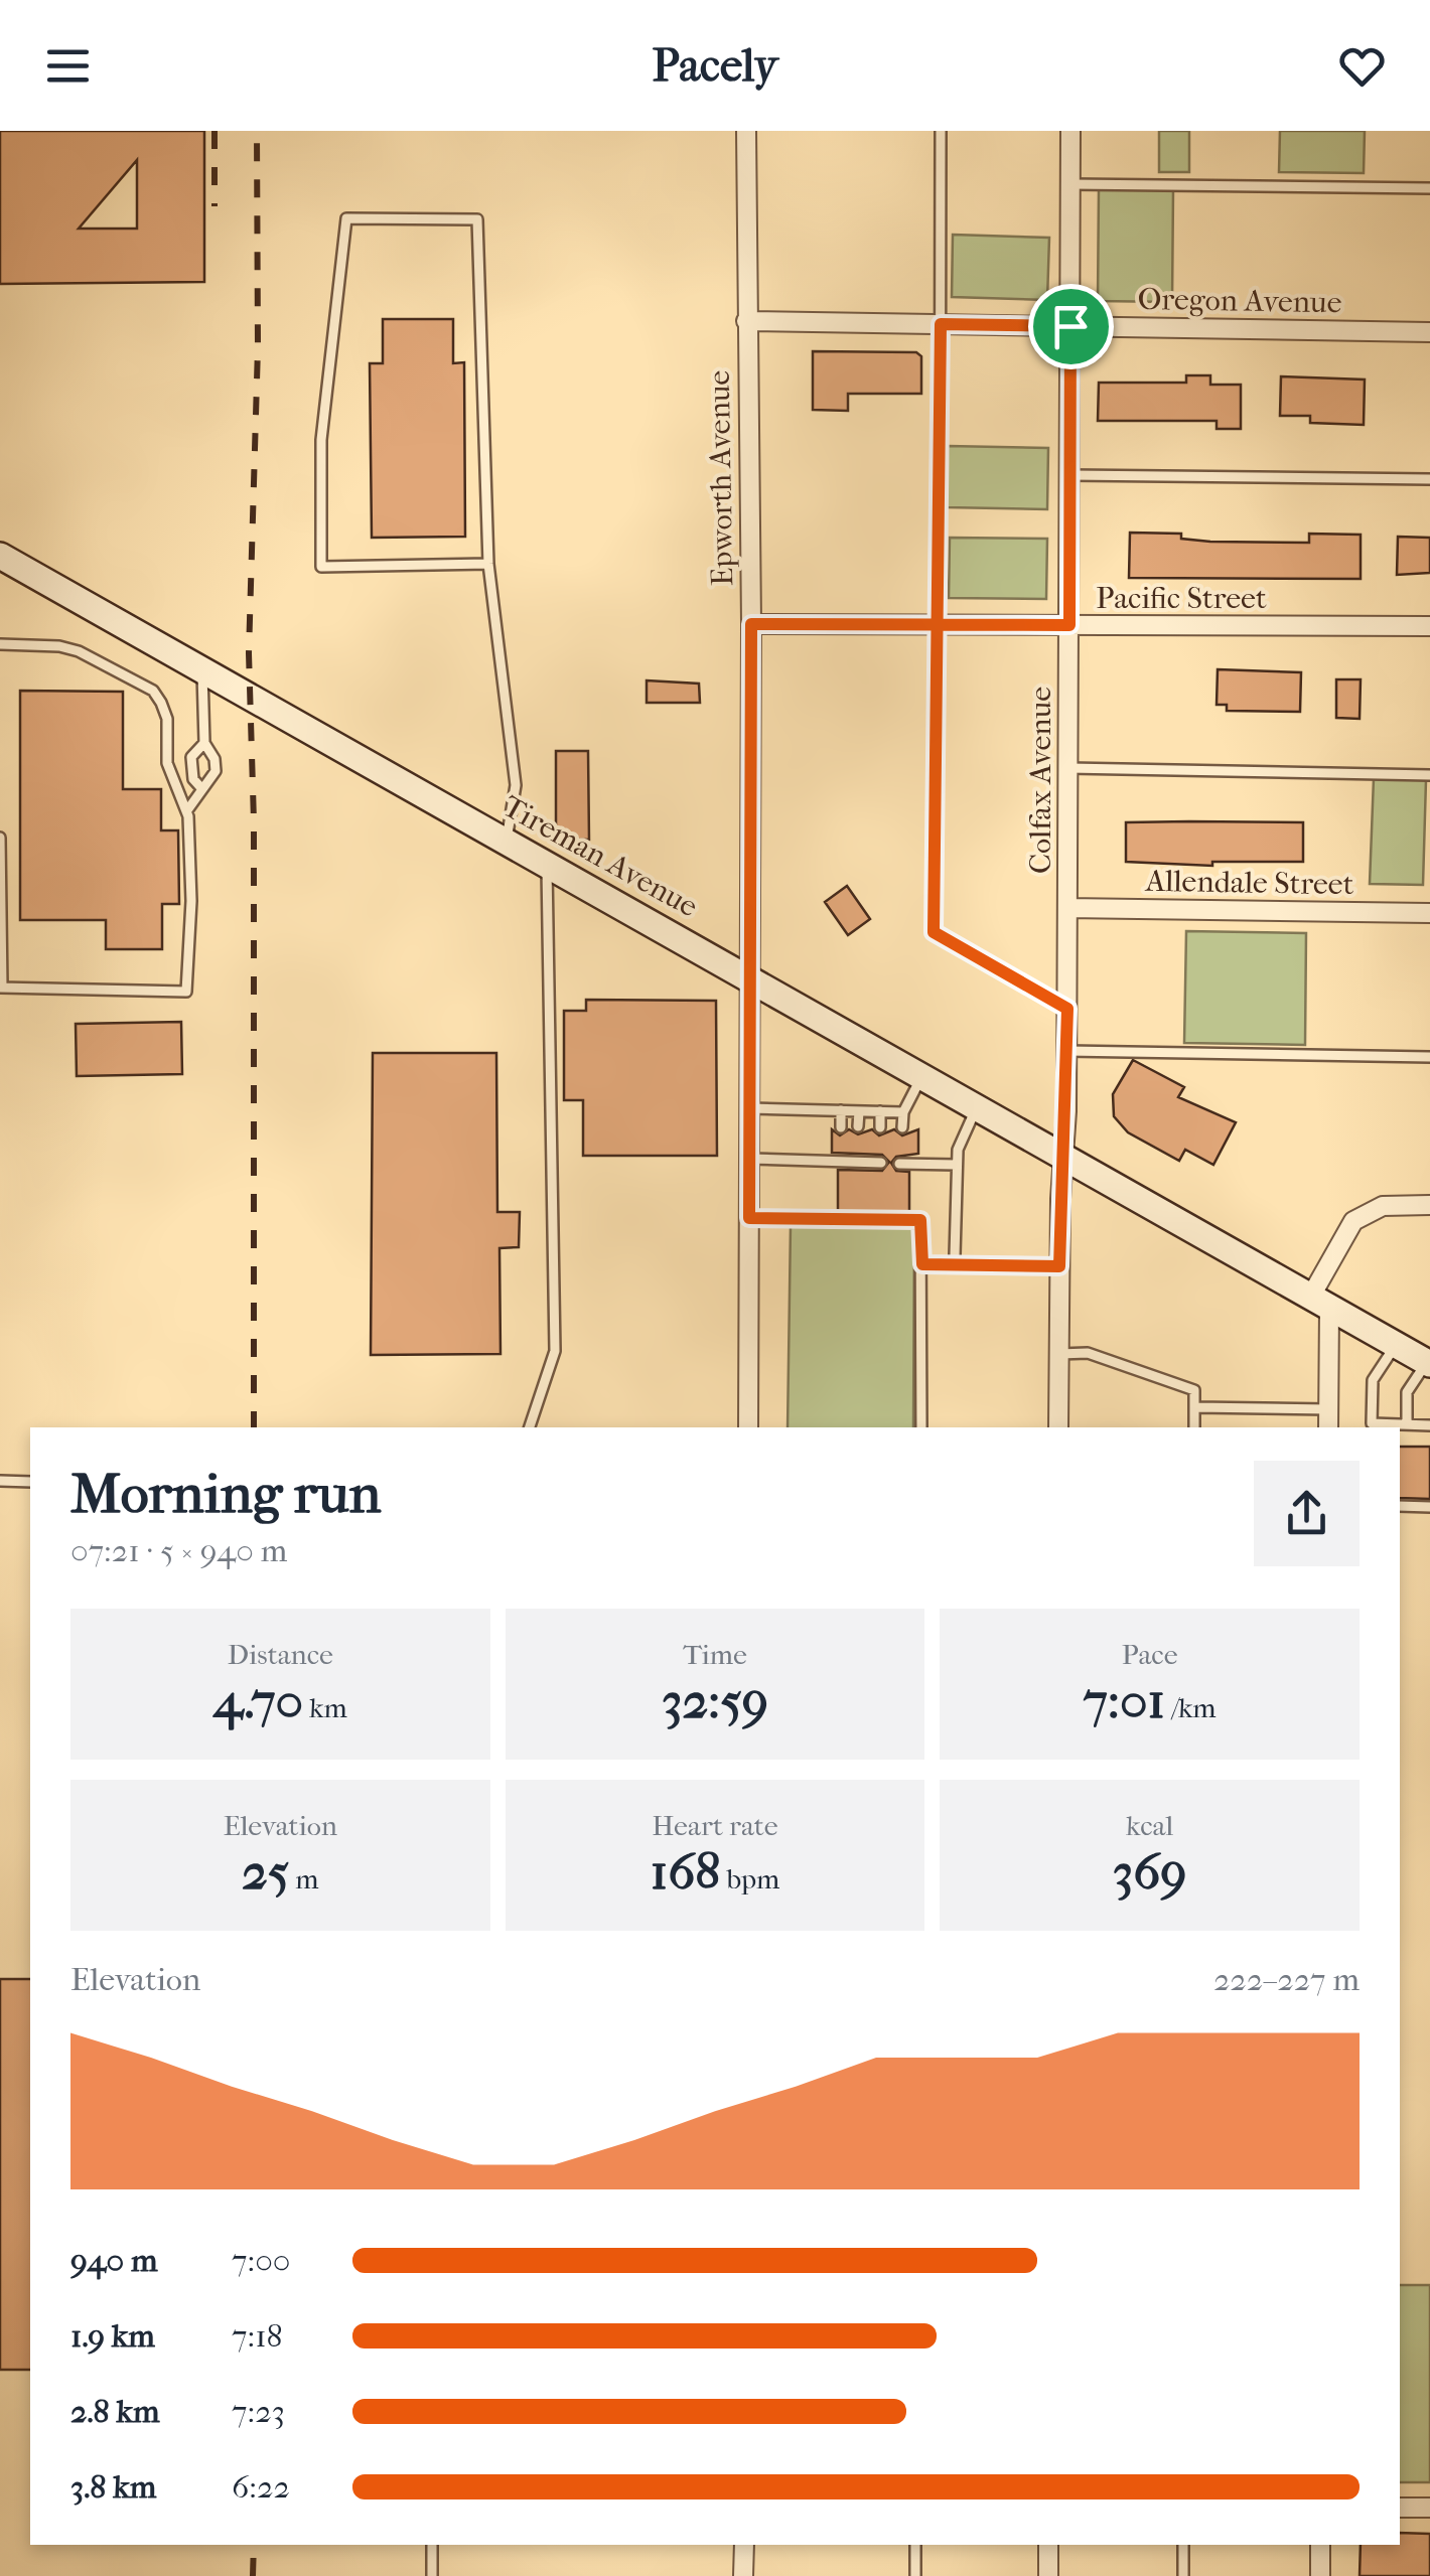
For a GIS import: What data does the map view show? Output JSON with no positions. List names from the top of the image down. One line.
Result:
{"streets":{"street":["Oregon Avenue","Epworth Avenue","Pacific Street","Colfax Avenue","Tireman Avenue","Allendale Street"]},"crossings":[["Oregon Avenue","Epworth Avenue"],["Oregon Avenue","Colfax Avenue"],["Epworth Avenue","Pacific Street"],["Epworth Avenue","Tireman Avenue"],["Pacific Street","Colfax Avenue"],["Colfax Avenue","Tireman Avenue"],["Colfax Avenue","Allendale Street"]],"page":{"header":"Pacely","heading":["Morning run","07:21 · 5 × 940 m"],"stats":[["Distance","4.70 km"],["Time","32:59"],["Pace","7:01 /km"],["Elevation","25 m"],["Heart rate","168 bpm"],["kcal","369"]],"chart":["Elevation","222–227 m"],"list":[{"name":"940 m","note":"7:00"},{"name":"1.9 km","note":"7:18"},{"name":"2.8 km","note":"7:23"},{"name":"3.8 km","note":"6:22"}]}}
